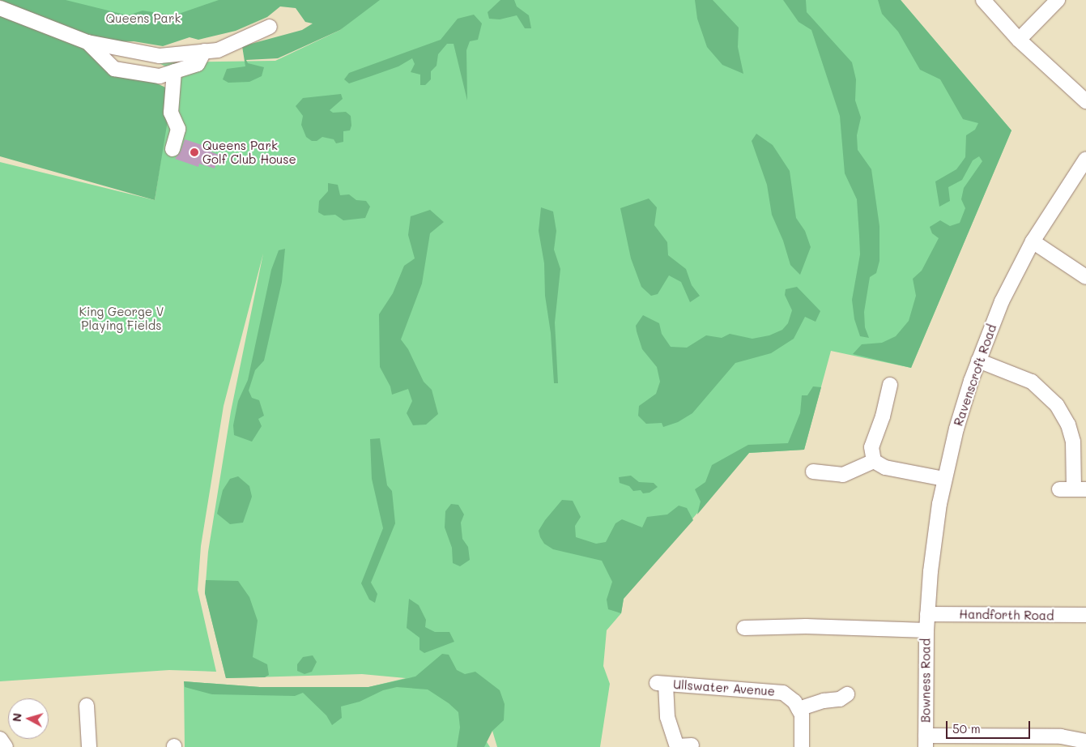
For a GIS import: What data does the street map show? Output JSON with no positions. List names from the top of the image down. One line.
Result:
{"streets":{"street":["Ravenscroft Road","Handforth Road","Bowness Road","Ullswater Avenue"]},"crossings":[["Ravenscroft Road","Handforth Road"],["Ravenscroft Road","Bowness Road"],["Handforth Road","Bowness Road"]],"parks":["Queens Park","King George V Playing Fields"],"places":["Queens Park Golf Club House"],"scale_bar":"50 m","north":"left"}
